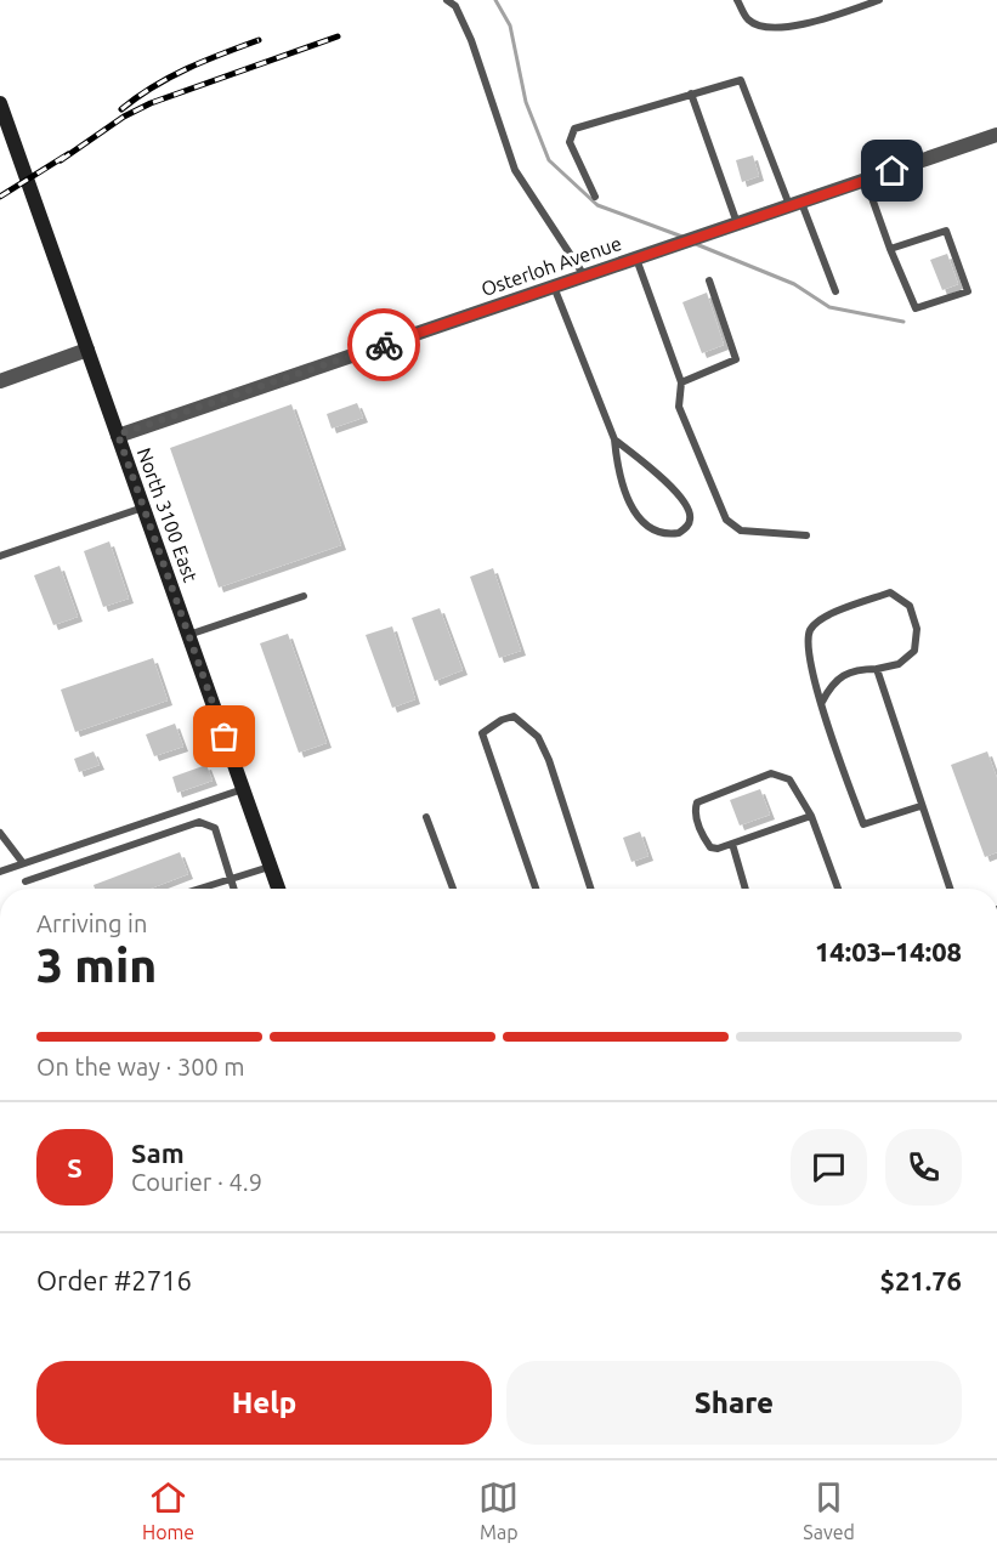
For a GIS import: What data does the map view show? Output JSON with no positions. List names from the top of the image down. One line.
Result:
{"streets":{"main road":["North 3100 East"],"street":["Osterloh Avenue"]},"crossings":[["Osterloh Avenue","North 3100 East"]],"page":{"heading":["3 min","Arriving in","14:03–14:08"],"panel":["Sam","Courier · 4.9","Order #2716","$21.76"],"bar":"On the way · 300 m","round":"S","buttons":["Help","Share"],"tabs":["Home","Map","Saved"]}}
